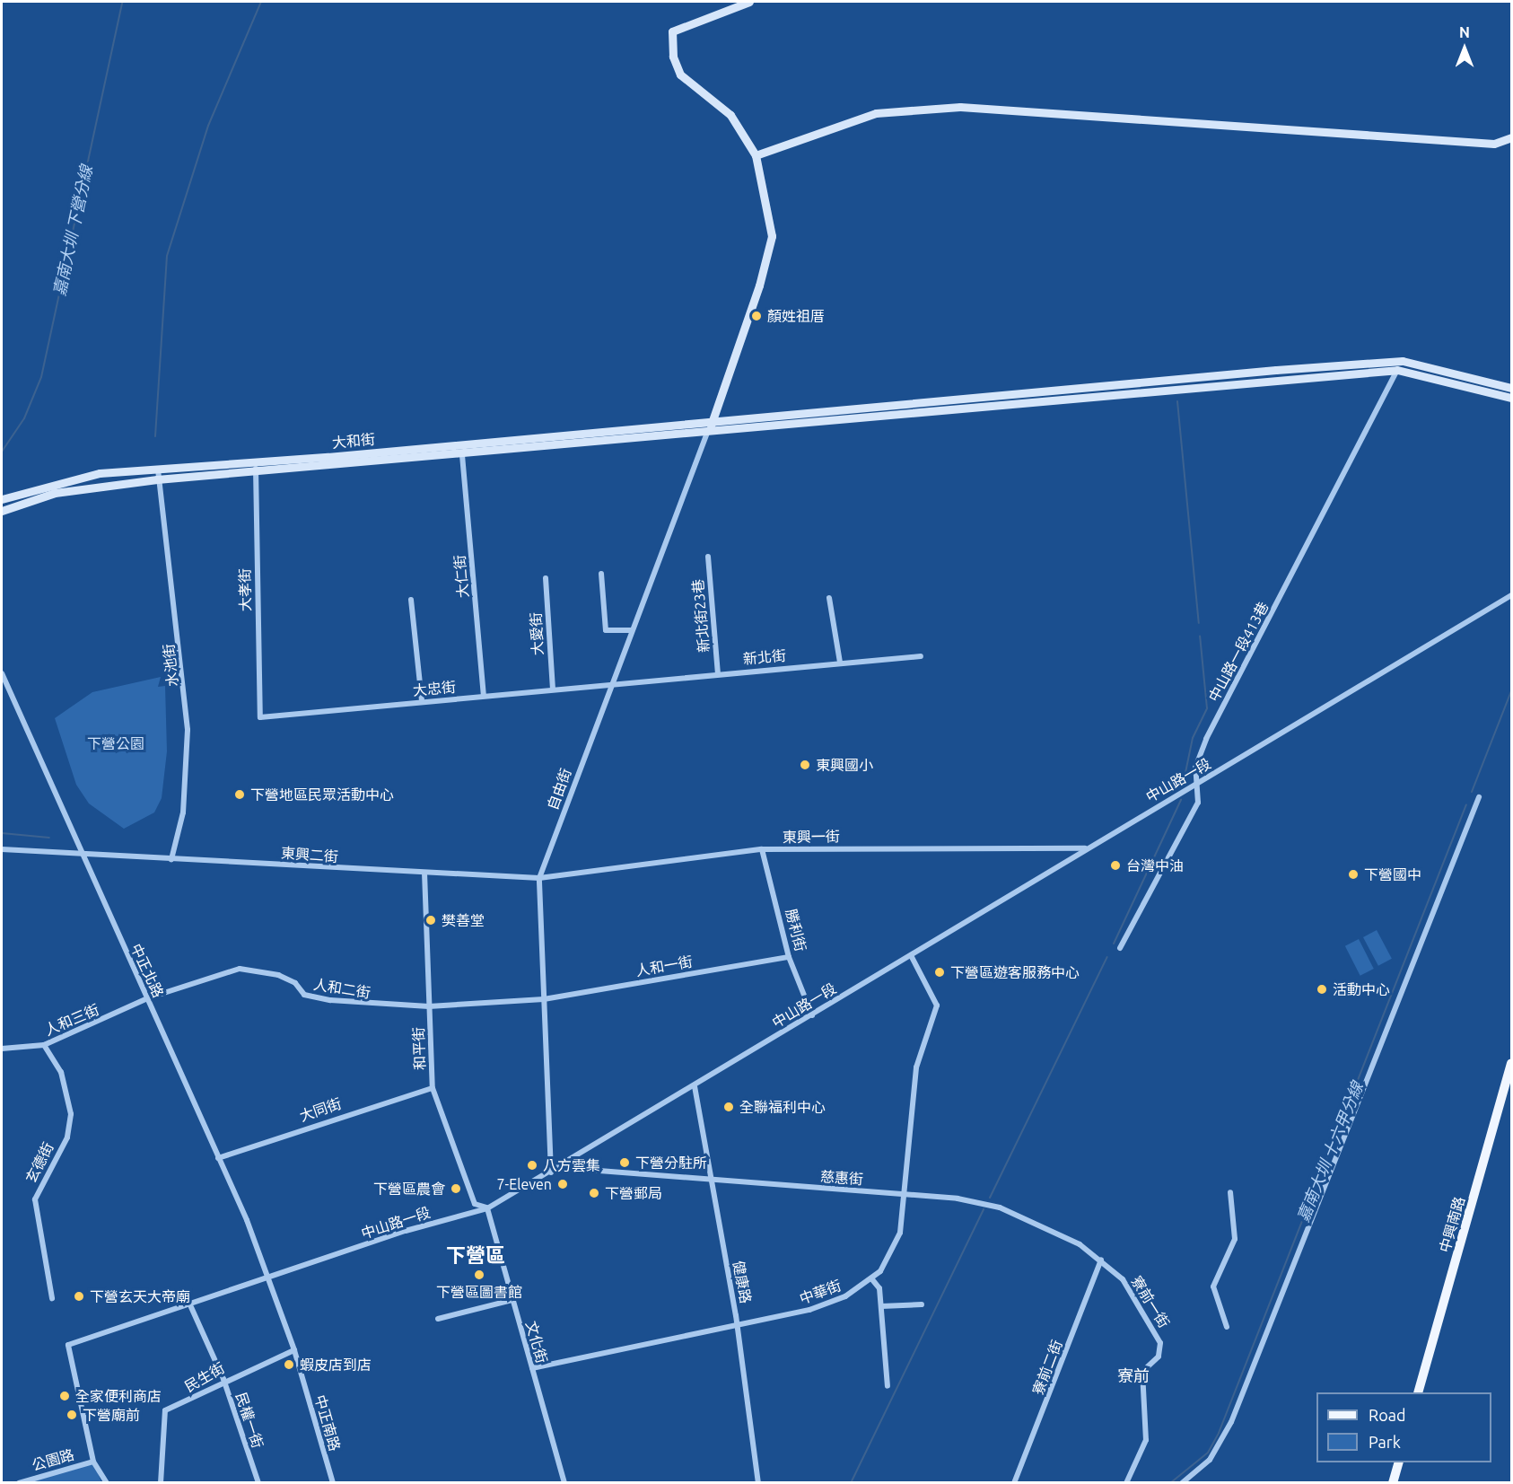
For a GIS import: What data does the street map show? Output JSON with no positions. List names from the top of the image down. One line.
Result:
{"streets":{"main road":["大和街","中興南路"],"street":["大仁街","大孝街","新北街23巷","大愛街","中山路一段413巷","新北街","水池街","大忠街","中山路一段","自由街","東興一街","東興二街","勝利街","人和一街","中正北路","人和二街","人和三街","和平街","大同街","玄德街","慈惠街","健康路","中華街","寮前一街","文化街","寮前二街","民生街","民權一街","中正南路","公園路"]},"crossings":[["大和街","大仁街"],["大和街","大孝街"],["大和街","中山路一段413巷"],["大和街","水池街"],["大和街","自由街"],["大仁街","大忠街"],["大孝街","大忠街"],["新北街23巷","新北街"],["大愛街","大忠街"],["中山路一段413巷","中山路一段"],["新北街","大忠街"],["新北街","自由街"],["水池街","東興二街"],["大忠街","自由街"],["中山路一段","自由街"],["中山路一段","東興一街"],["中山路一段","勝利街"],["中山路一段","中正北路"],["中山路一段","和平街"],["中山路一段","慈惠街"],["中山路一段","健康路"],["中山路一段","中華街"],["中山路一段","文化街"],["中山路一段","民權一街"],["中山路一段","中正南路"],["中山路一段","公園路"],["自由街","東興一街"],["自由街","東興二街"],["自由街","人和一街"],["自由街","人和二街"],["東興一街","東興二街"],["東興一街","勝利街"],["東興二街","中正北路"],["東興二街","和平街"],["勝利街","人和一街"],["人和一街","人和二街"],["中正北路","人和二街"],["中正北路","人和三街"],["中正北路","大同街"],["中正北路","中正南路"],["人和二街","人和三街"],["人和二街","和平街"],["人和三街","玄德街"],["和平街","大同街"],["和平街","文化街"],["慈惠街","健康路"],["慈惠街","中華街"],["慈惠街","寮前一街"],["慈惠街","寮前二街"],["健康路","中華街"],["中華街","文化街"],["寮前一街","寮前二街"],["民生街","民權一街"],["民生街","中正南路"]],"districts":["下營區","寮前"],"water":["嘉南大圳 下營分線","嘉南大圳 十六甲分線"],"parks":["下營公園"],"places":["顏姓祖厝","東興國小","下營地區民眾活動中心","台灣中油","下營國中","樊善堂","下營區遊客服務中心","活動中心","全聯福利中心","下營分駐所","八方雲集","7-Eleven","下營區農會","下營郵局","下營區圖書館","下營玄天大帝廟","蝦皮店到店","全家便利商店","下營廟前"],"legend":["Road","Park"],"north":"top"}
